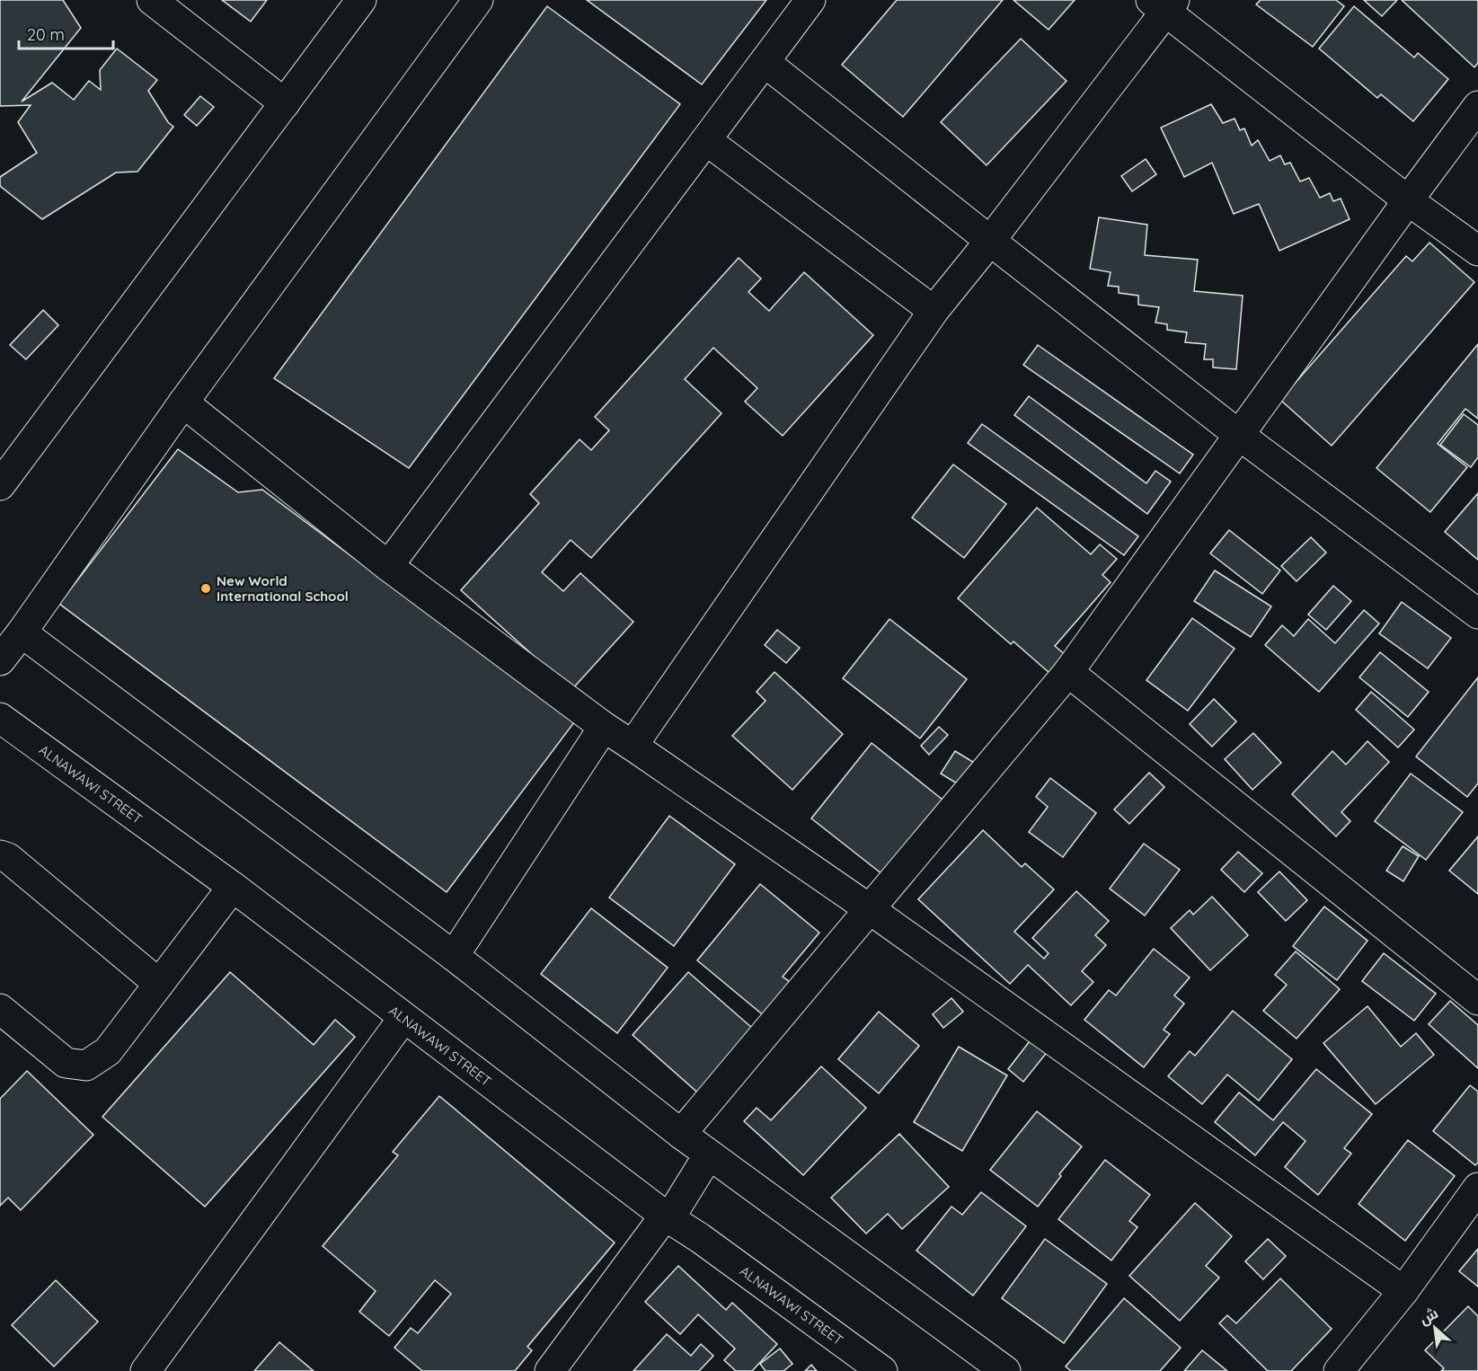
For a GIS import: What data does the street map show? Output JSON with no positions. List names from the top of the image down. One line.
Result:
{"streets":{"street":["ALNAWAWI STREET"]},"places":["New World International School"],"scale_bar":"20 m","north":"top left"}
